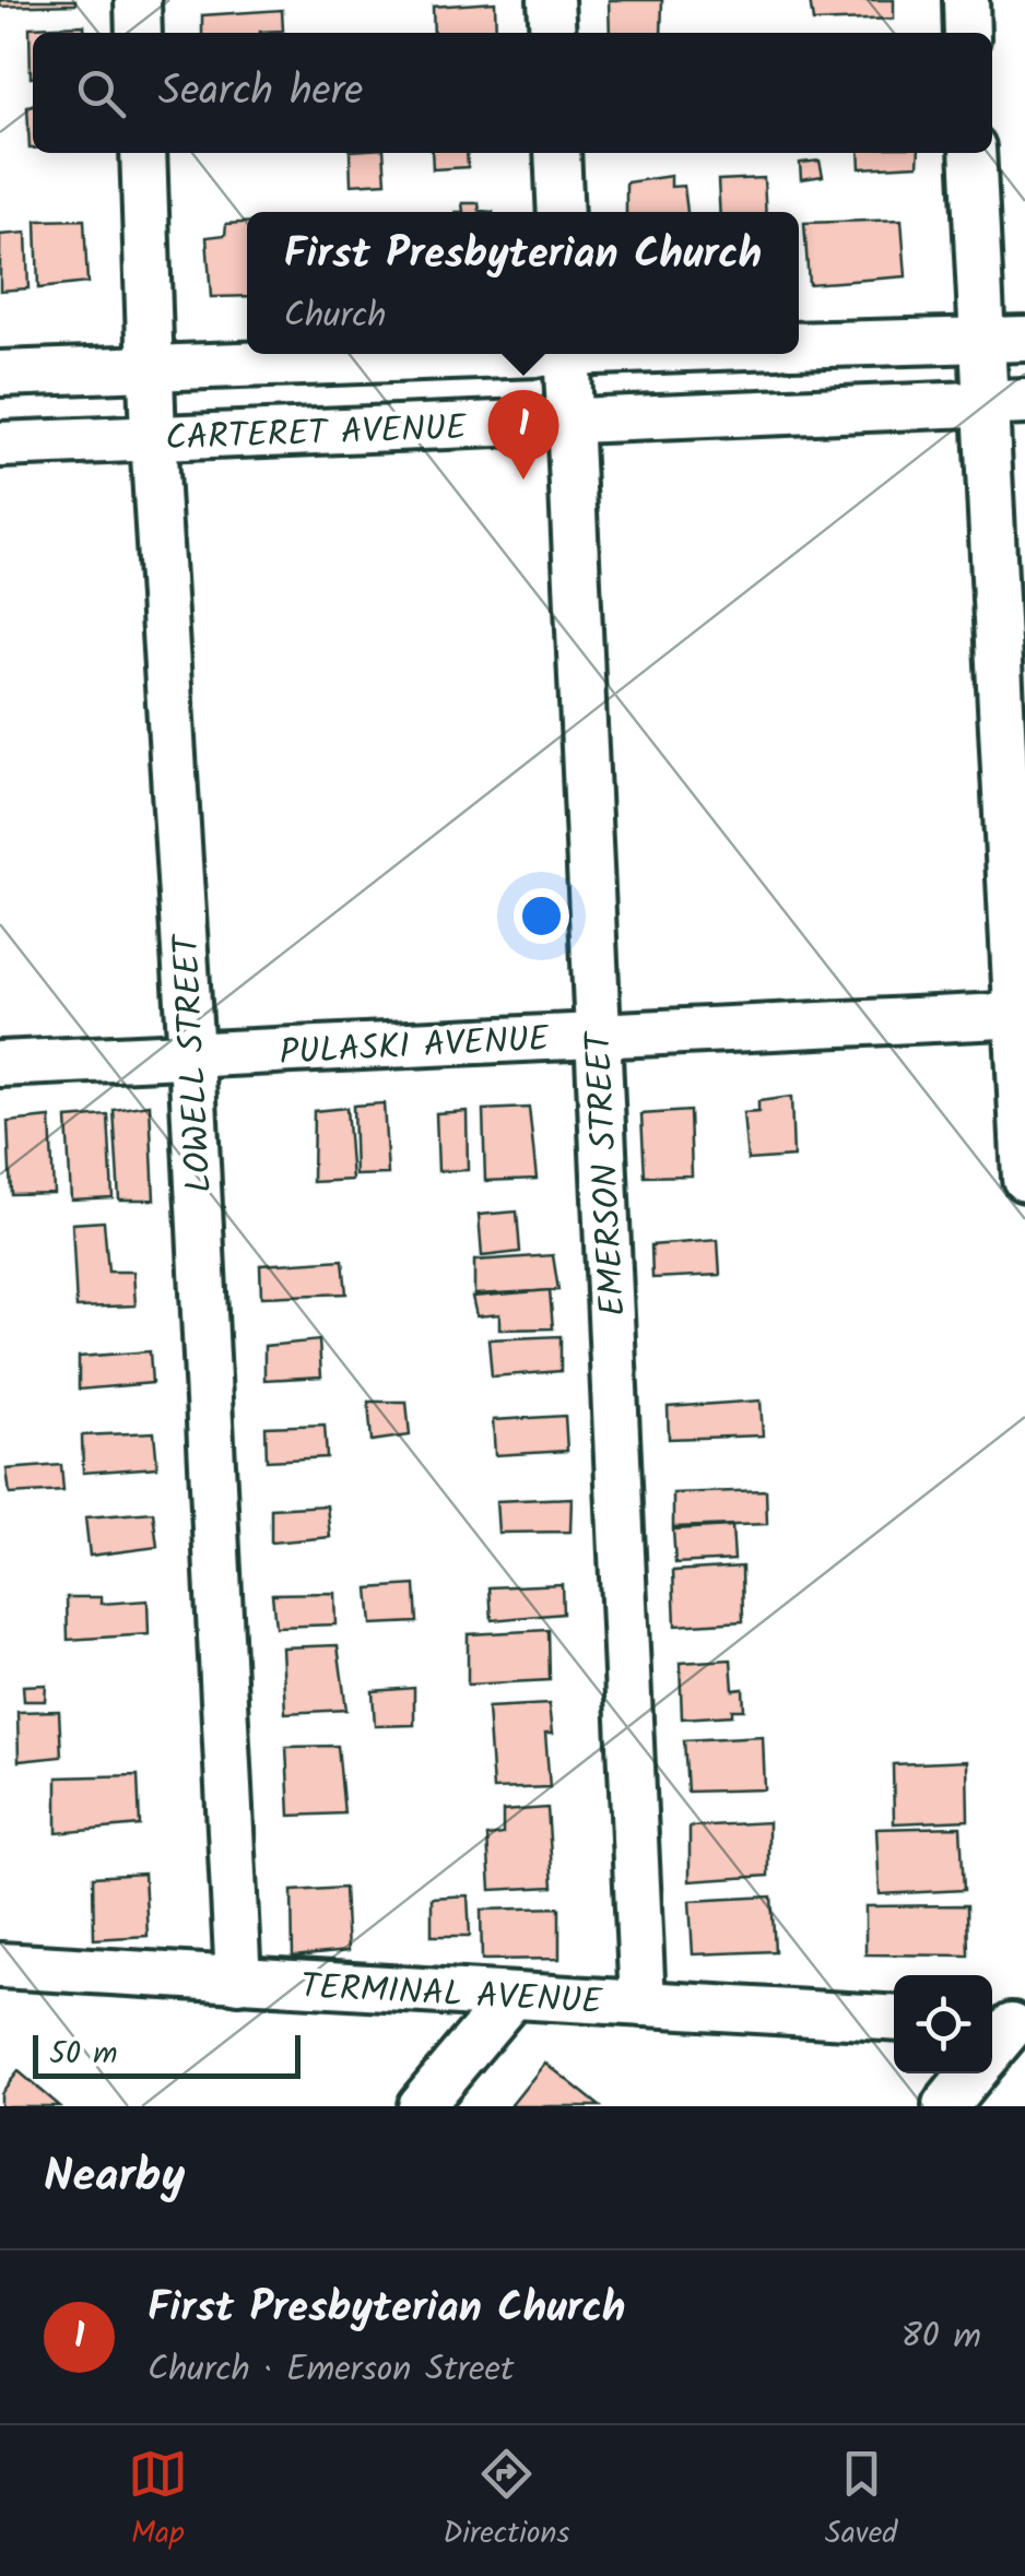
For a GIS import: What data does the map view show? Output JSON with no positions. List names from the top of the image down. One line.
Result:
{"streets":{"street":["CARTERET AVENUE","PULASKI AVENUE","LOWELL STREET","EMERSON STREET","TERMINAL AVENUE"]},"crossings":[["CARTERET AVENUE","LOWELL STREET"],["CARTERET AVENUE","EMERSON STREET"],["PULASKI AVENUE","LOWELL STREET"],["PULASKI AVENUE","EMERSON STREET"],["LOWELL STREET","TERMINAL AVENUE"],["EMERSON STREET","TERMINAL AVENUE"]],"scale_bar":"50 m","page":{"search":"Search here","popup":["First Presbyterian Church","Church"],"pins":"1","scale":"50 m","heading":"Nearby","list":[{"mark":"1","name":"First Presbyterian Church","note":"Church · Emerson Street","value":"80 m"}],"nav":["Map","Directions","Saved"]}}
